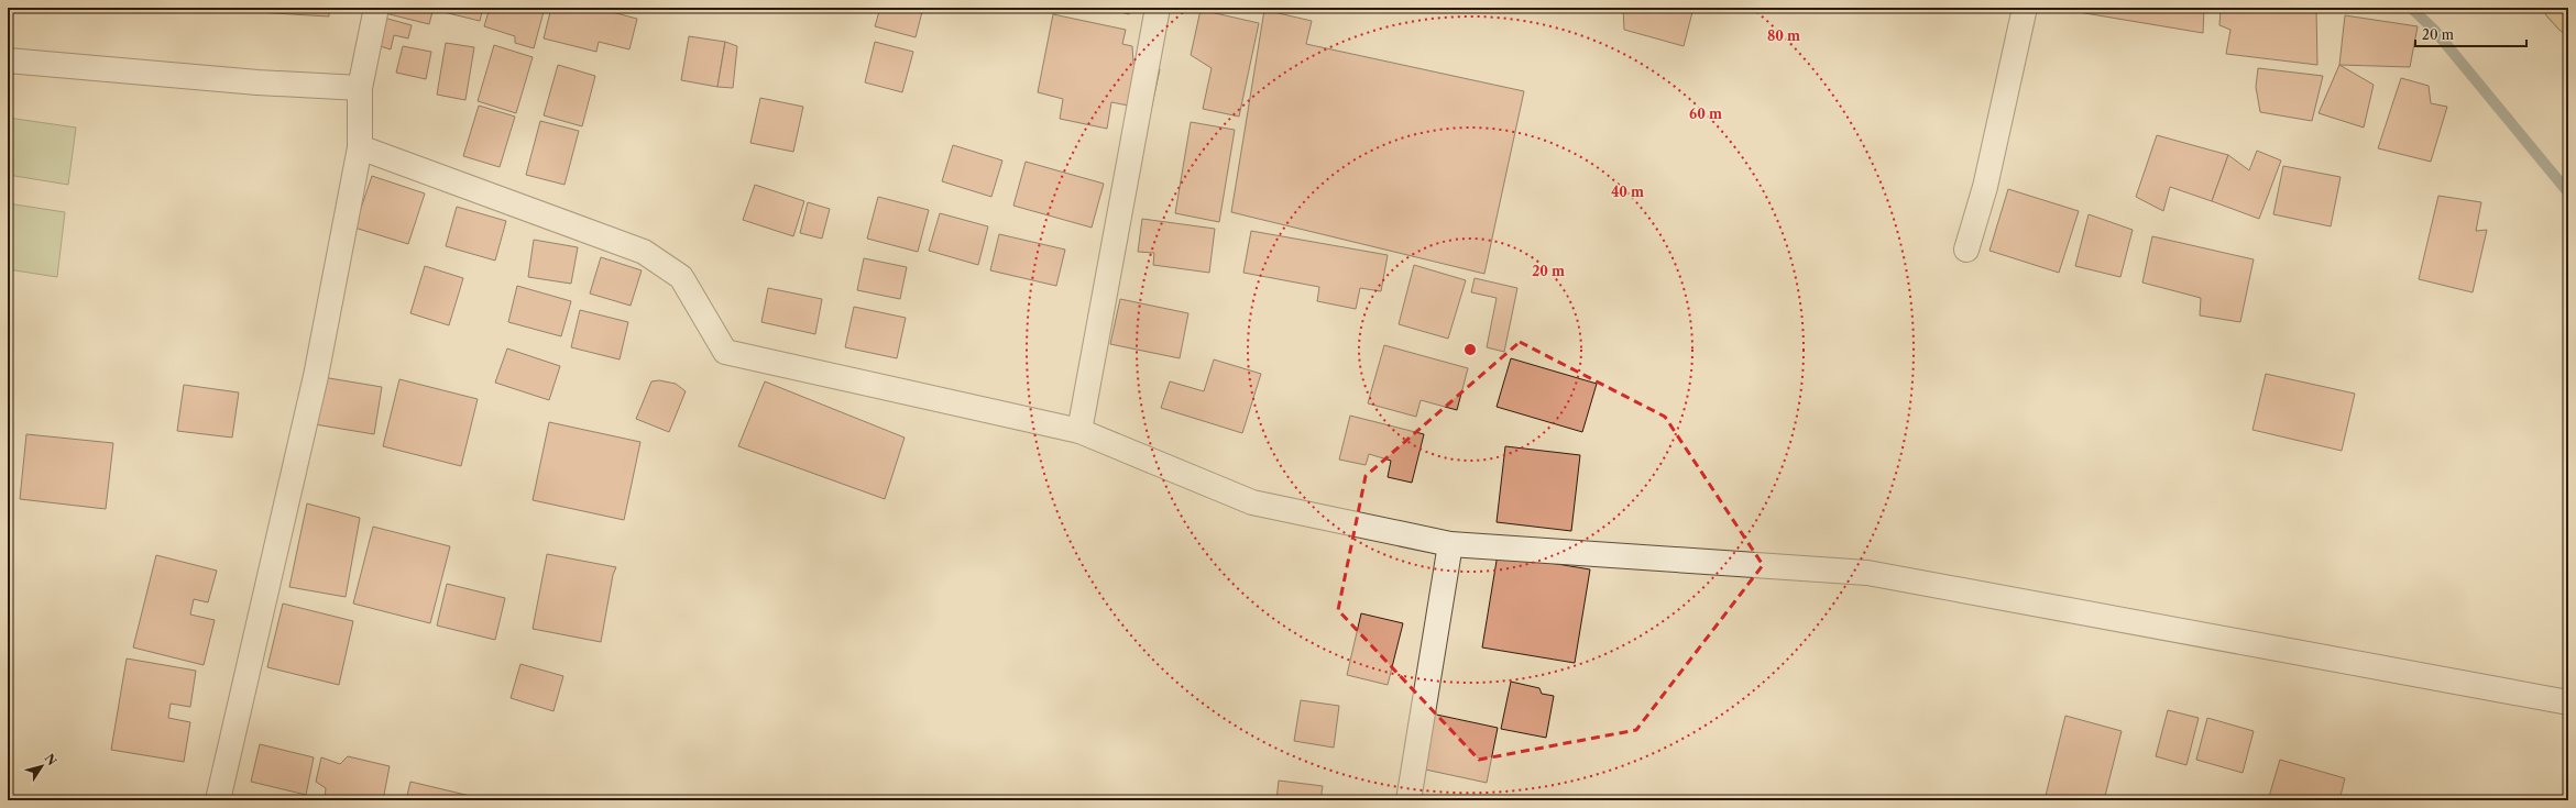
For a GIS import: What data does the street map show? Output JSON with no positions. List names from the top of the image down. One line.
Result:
{"scale_bar":"20 m","north":"top right","rings":["80 m","60 m","40 m","20 m"]}
